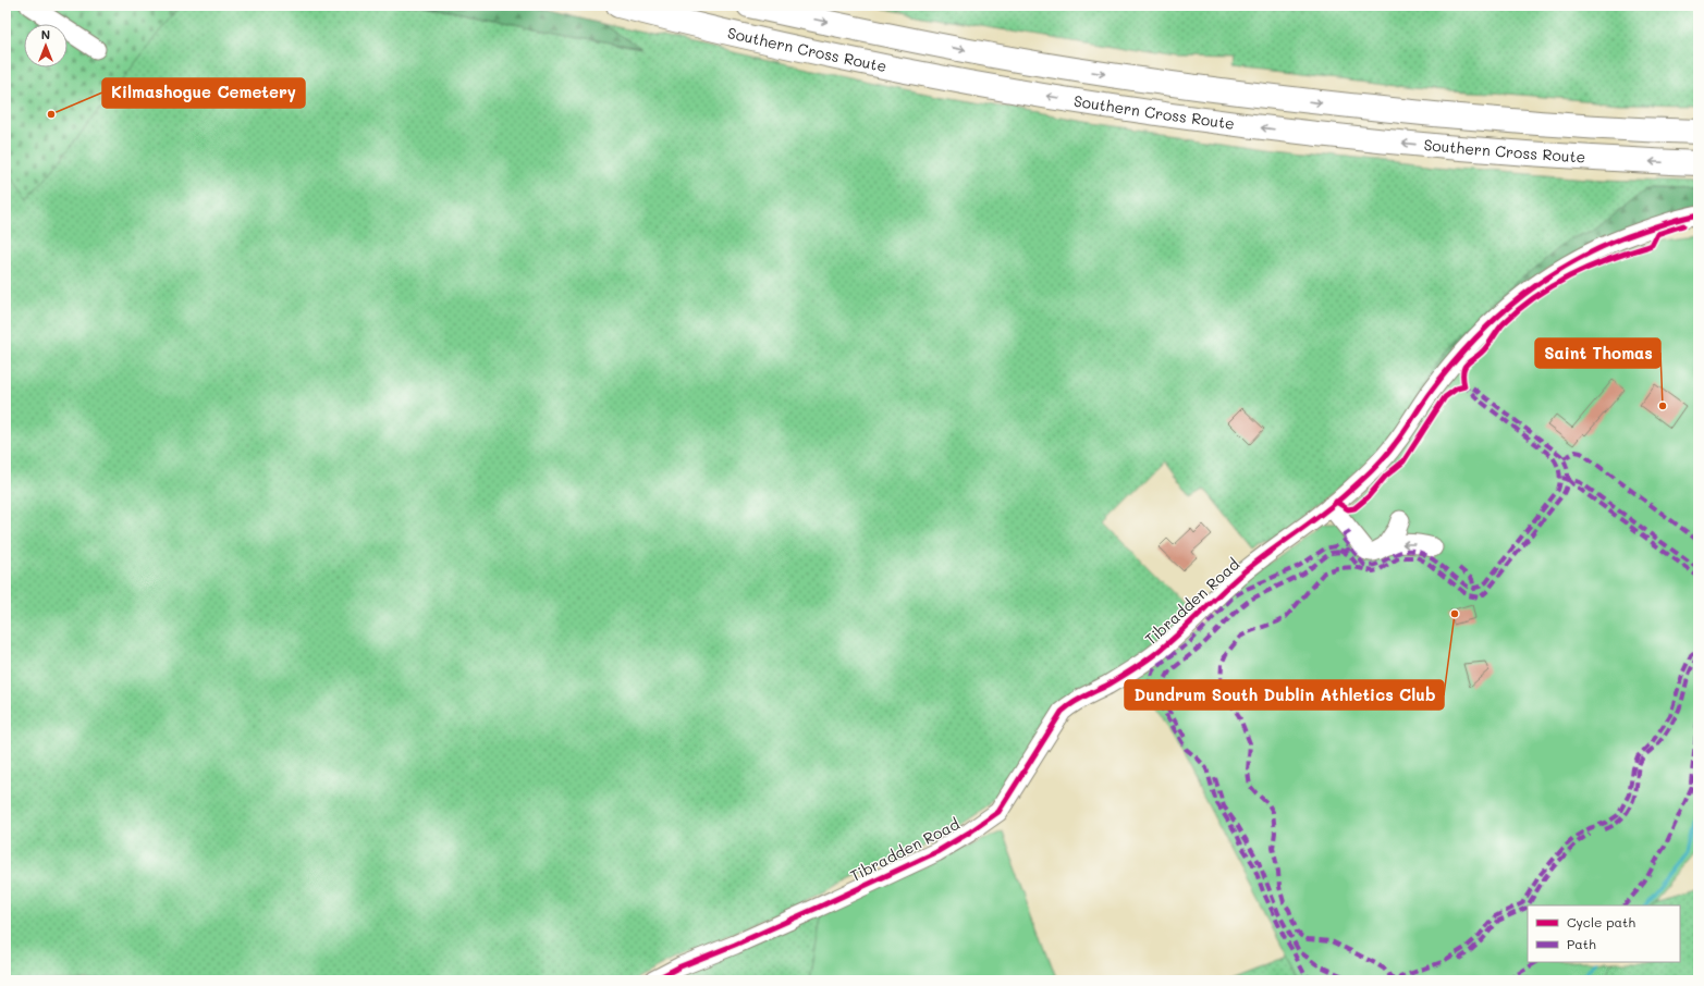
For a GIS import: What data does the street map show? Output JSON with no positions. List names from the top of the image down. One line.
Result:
{"streets":{"highway":["Southern Cross Route"],"street":["Tibradden Road"]},"places":["Kilmashogue Cemetery","Saint Thomas","Dundrum South Dublin Athletics Club"],"legend":["Cycle path","Path"],"north":"top"}
